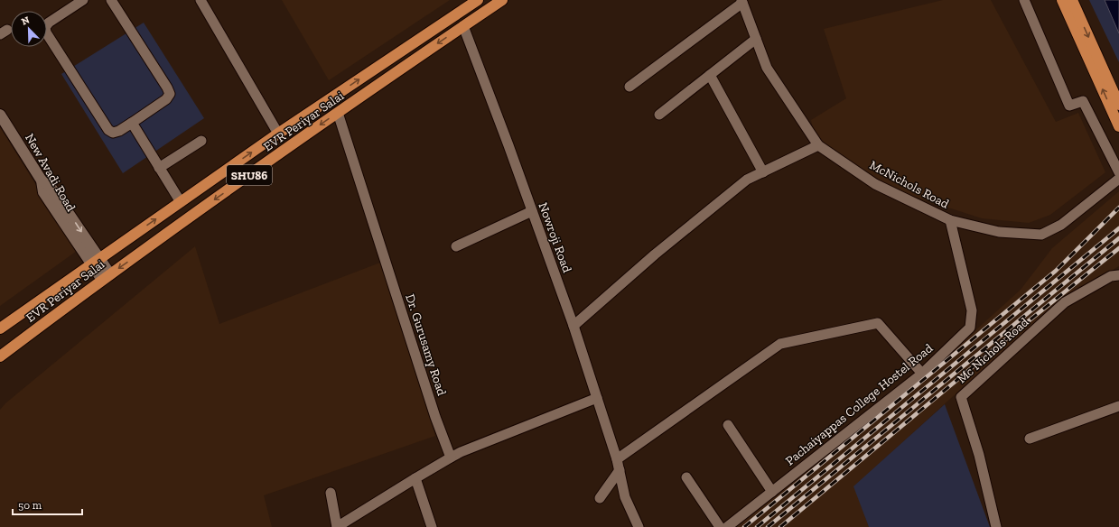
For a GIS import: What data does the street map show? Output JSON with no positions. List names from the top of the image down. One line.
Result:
{"streets":{"main road":["EVR Periyar Salai","New Avadi Road","SHU86"],"street":["McNichols Road","Nowroji Road","Dr. Gurusamy Road","Mc Nichols Road","Pachaiyappas College Hostel Road"]},"crossings":[["EVR Periyar Salai","New Avadi Road"],["EVR Periyar Salai","Nowroji Road"],["EVR Periyar Salai","Dr. Gurusamy Road"],["McNichols Road","Pachaiyappas College Hostel Road"]],"scale_bar":"50 m","north":"top left"}
